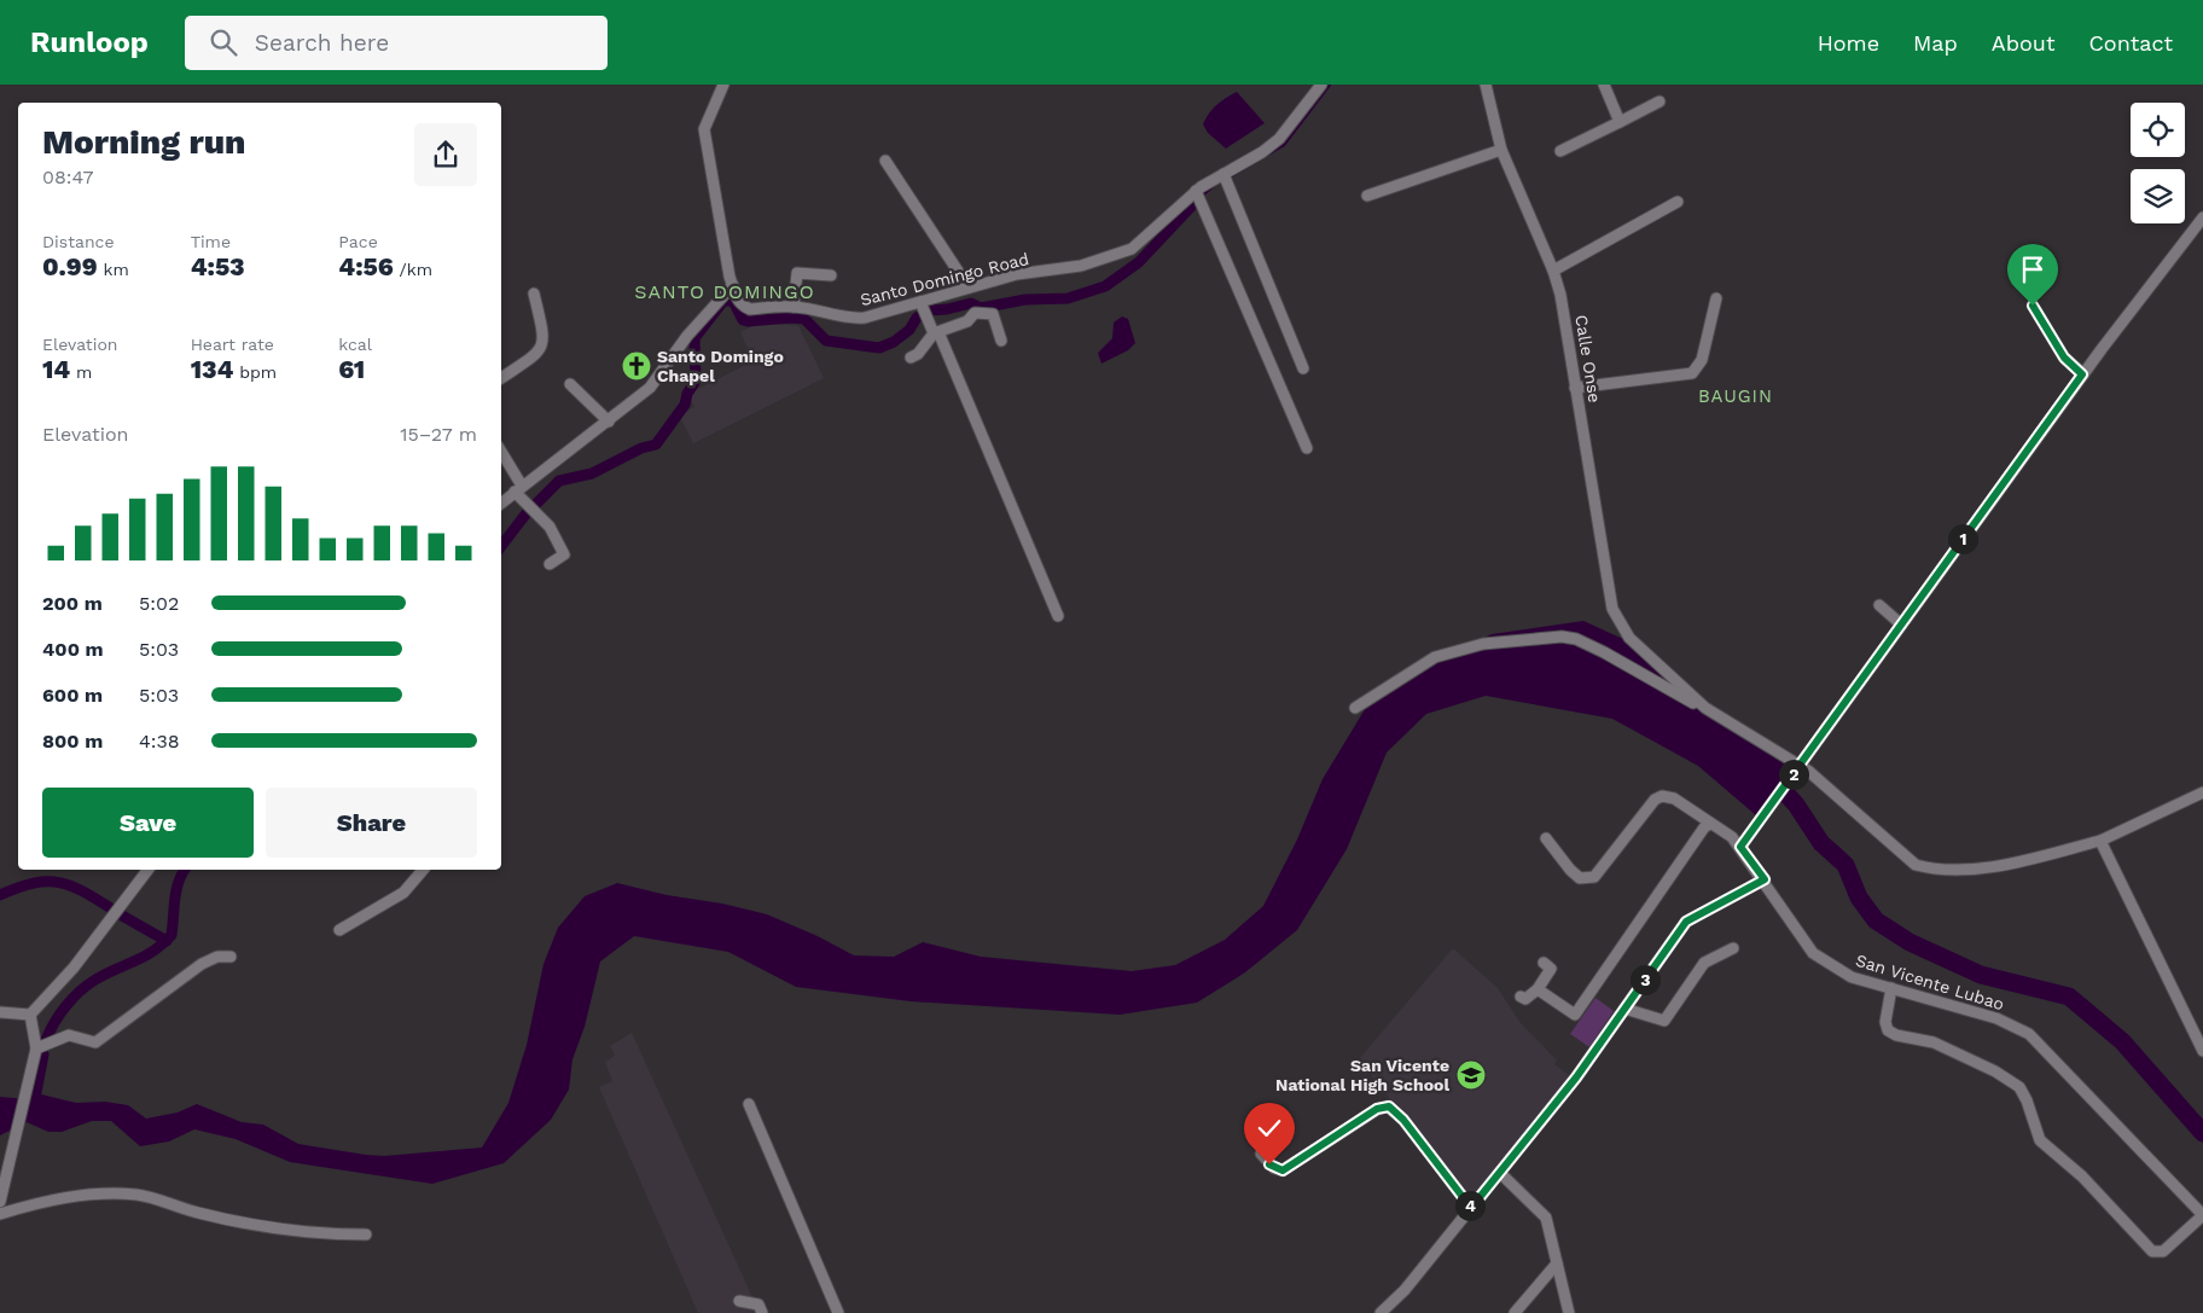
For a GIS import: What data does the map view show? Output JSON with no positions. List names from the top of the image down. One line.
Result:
{"streets":{"street":["Santo Domingo Road","Calle Onse","San Vicente Lubao"]},"districts":["SANTO DOMINGO","BAUGIN"],"places":{"church":["Santo Domingo Chapel"],"school or university":["San Vicente National High School"]},"page":{"header":"Runloop","search":"Search here","nav":["Home","Map","About","Contact"],"heading":["Morning run","08:47"],"stats":[["Distance","0.99 km"],["Time","4:53"],["Pace","4:56 /km"],["Elevation","14 m"],["Heart rate","134 bpm"],["kcal","61"]],"chart":["Elevation","15–27 m"],"pins":["1","2","3","4"],"list":[{"name":"200 m","note":"5:02"},{"name":"400 m","note":"5:03"},{"name":"600 m","note":"5:03"},{"name":"800 m","note":"4:38"}],"buttons":["Save","Share"]}}
